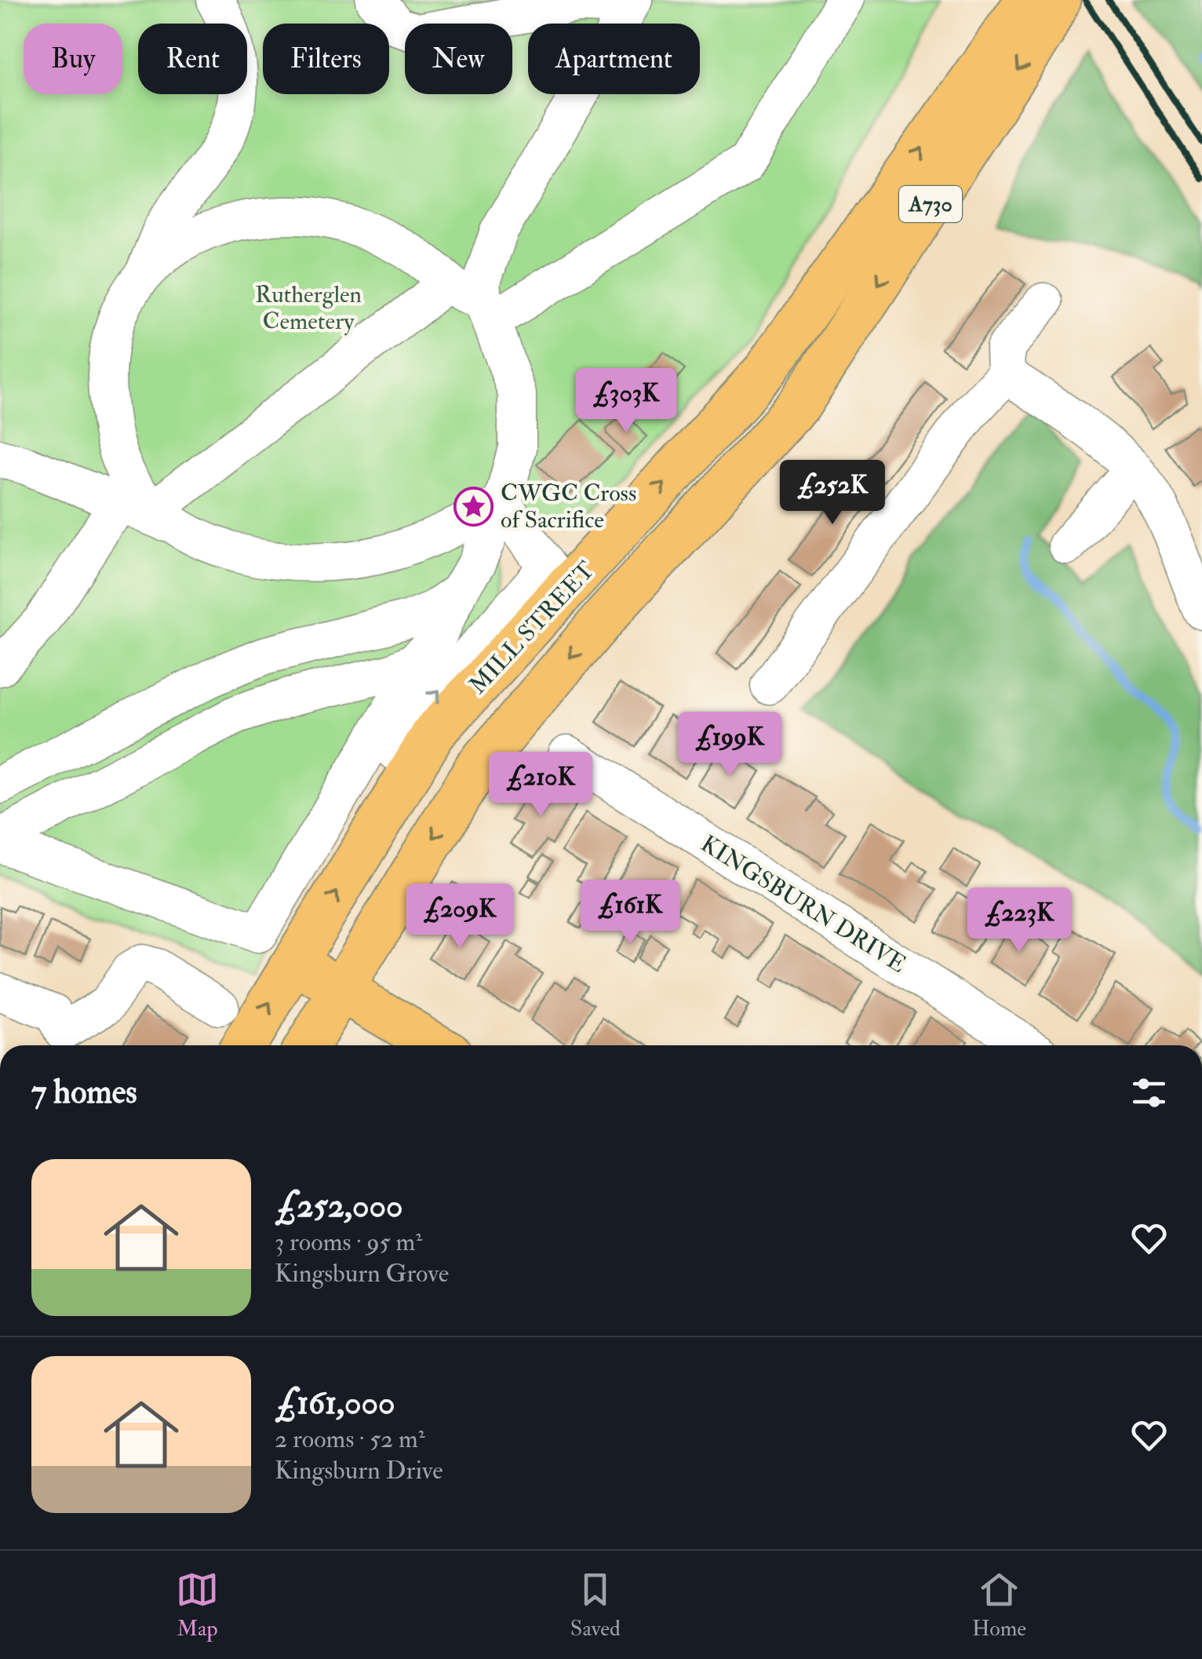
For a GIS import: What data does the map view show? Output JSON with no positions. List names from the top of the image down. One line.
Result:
{"streets":{"main road":["A730","MILL STREET"],"street":["KINGSBURN DRIVE"]},"parks":["Rutherglen Cemetery"],"places":{"place":["CWGC Cross of Sacrifice"]},"page":{"chip":["Buy","Rent","Filters","New","Apartment"],"price":["£303K","£252K","£199K","£210K","£161K","£209K","£223K"],"heading":"7 homes","list":[{"name":"£252,000","note":"3 rooms · 95 m² · Kingsburn Grove"},{"name":"£161,000","note":"2 rooms · 52 m² · Kingsburn Drive"}],"tabs":["Map","Saved","Home"]}}
